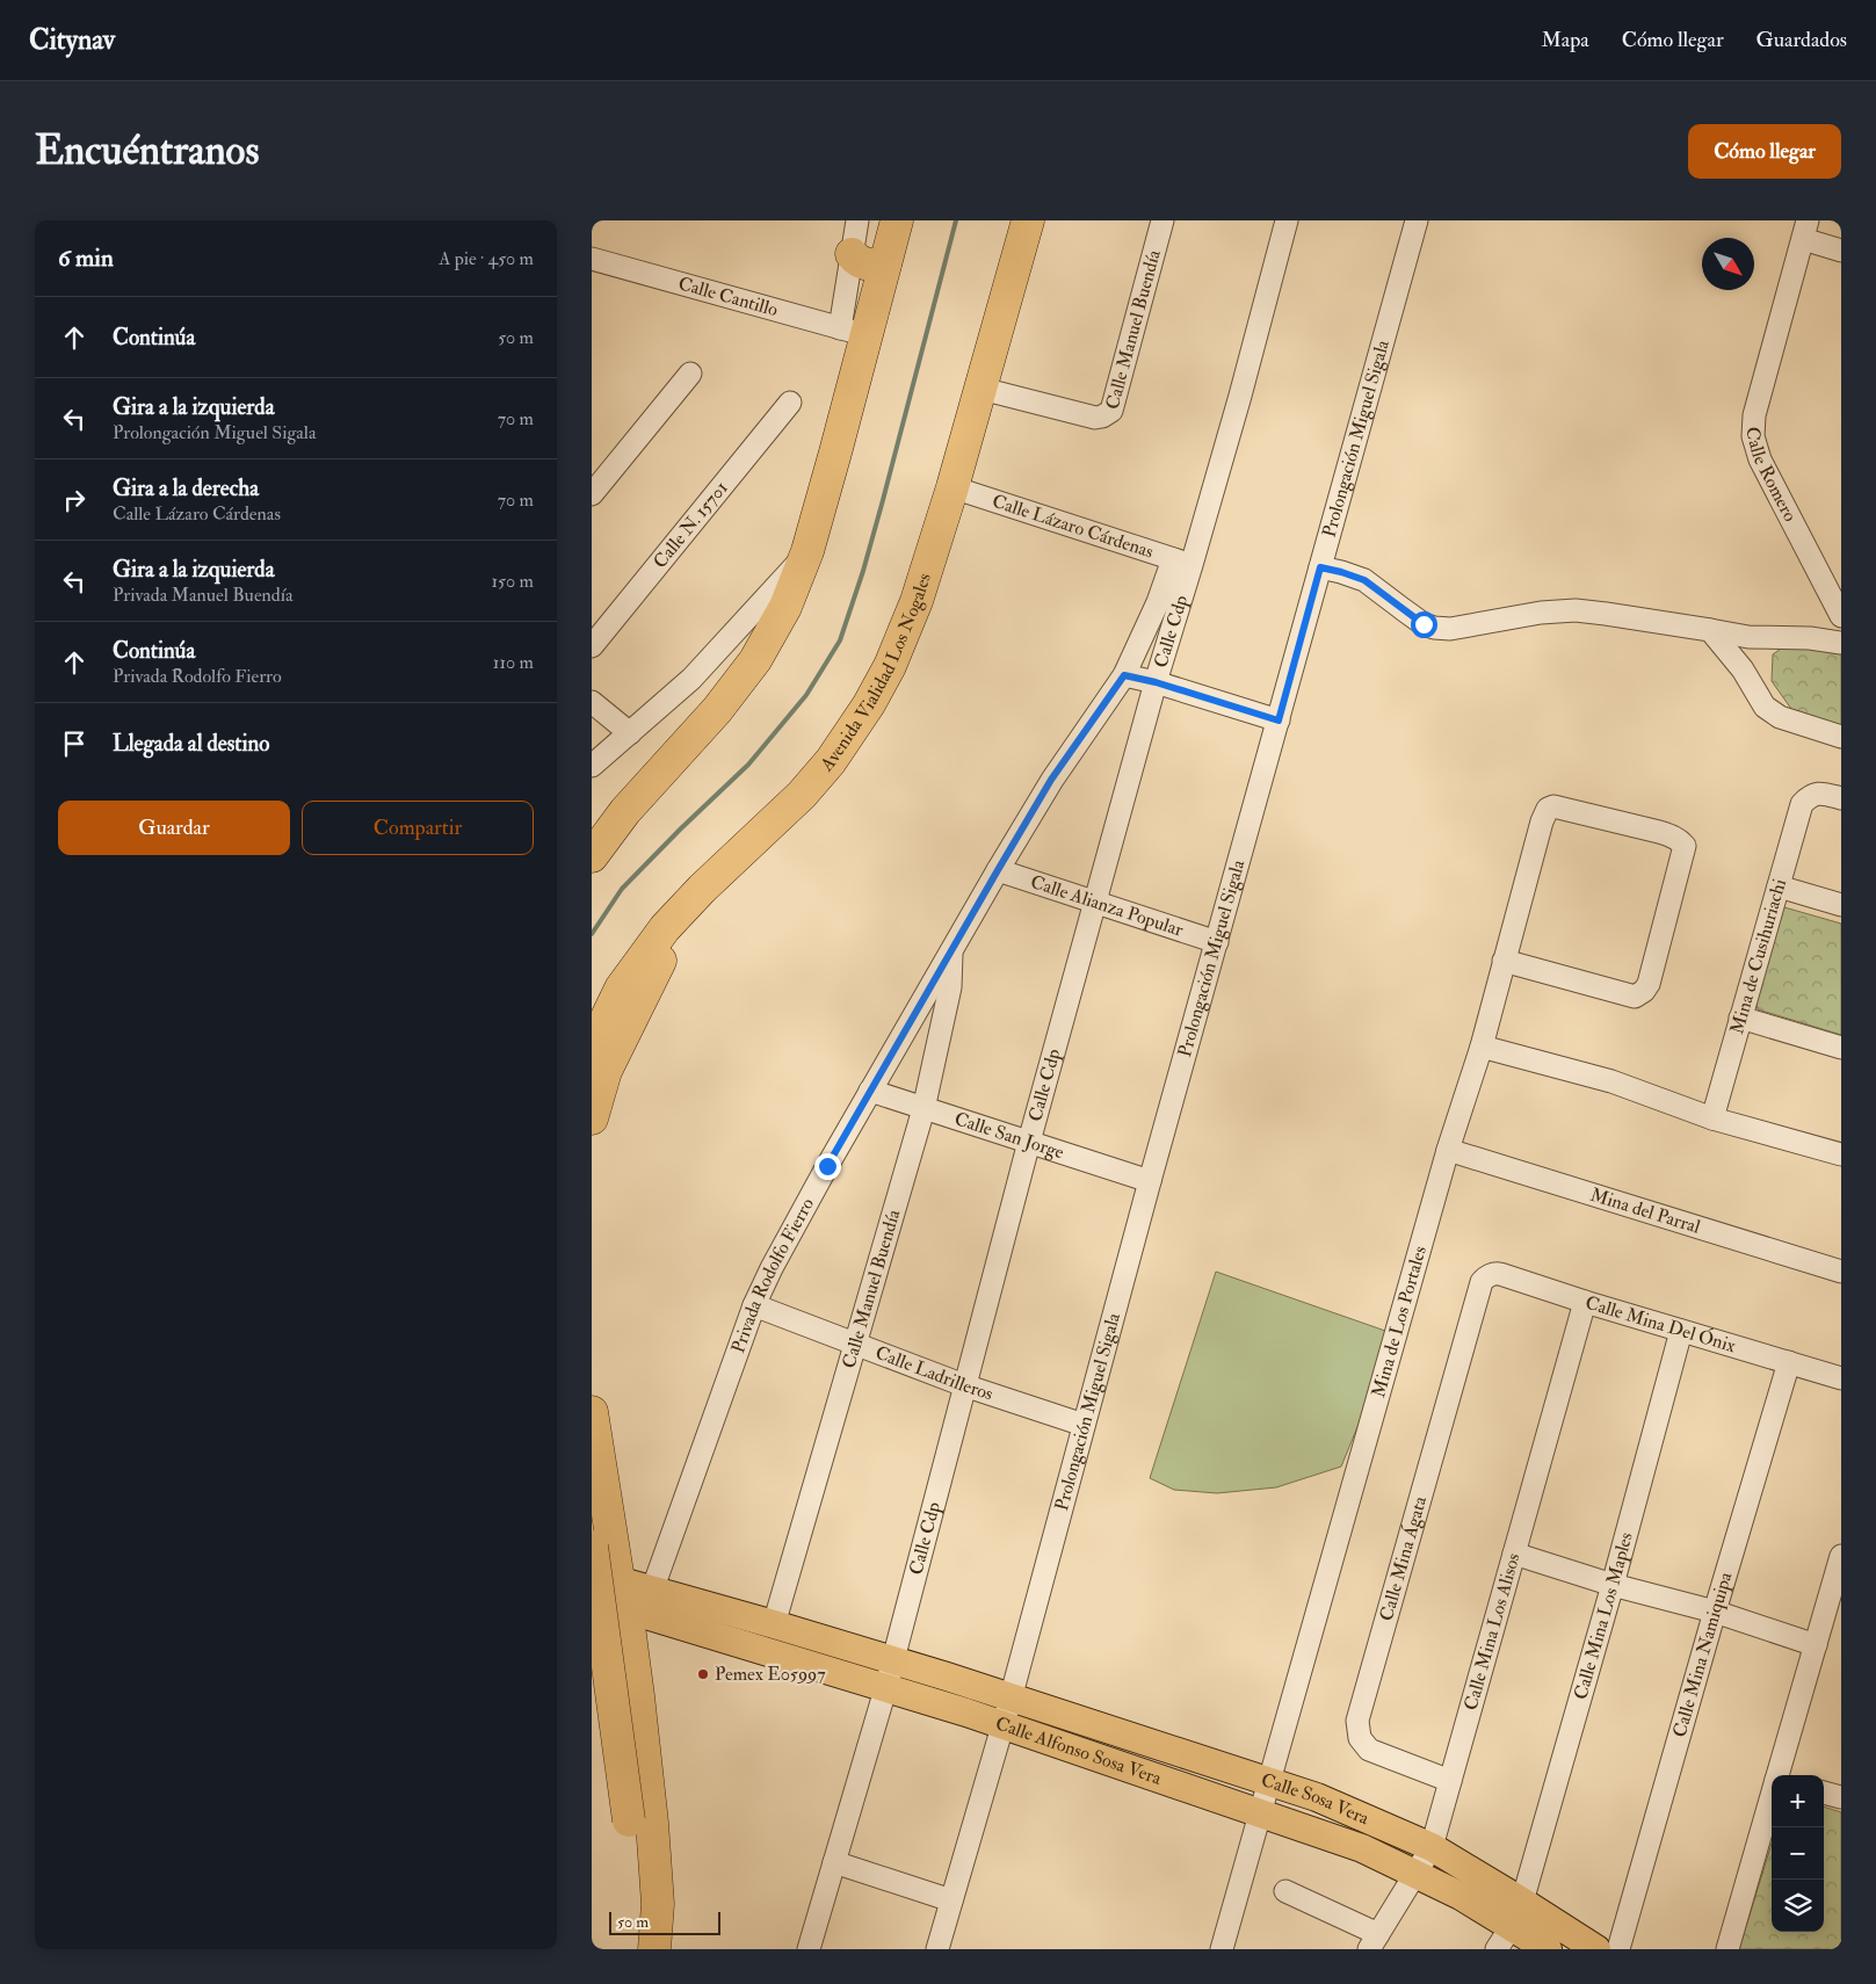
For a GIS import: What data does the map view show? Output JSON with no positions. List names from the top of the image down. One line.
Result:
{"streets":{"highway":["Avenida Vialidad Los Nogales"],"main road":["Calle Alfonso Sosa Vera","Calle Sosa Vera"],"street":["Calle Cantillo","Calle Manuel Buendía","Prolongación Miguel Sigala","Calle Romero","Calle N. 15701","Calle Lázaro Cárdenas","Calle Cdp","Calle Alianza Popular","Mina de Cusihuriachi","Calle San Jorge","Mina del Parral","Privada Rodolfo Fierro","Mina de Los Portales","Calle Mina Del Ónix","Calle Ladrilleros","Calle Mina Ágata","Calle Mina Los Maples","Calle Mina Los Alisos","Calle Mina Namiquipa"]},"crossings":[["Calle Manuel Buendía","Avenida Vialidad Los Nogales"],["Calle Manuel Buendía","Calle San Jorge"],["Calle Manuel Buendía","Privada Rodolfo Fierro"],["Calle Manuel Buendía","Calle Ladrilleros"],["Calle Manuel Buendía","Calle Alfonso Sosa Vera"],["Prolongación Miguel Sigala","Calle Alianza Popular"],["Prolongación Miguel Sigala","Calle San Jorge"],["Prolongación Miguel Sigala","Calle Ladrilleros"],["Prolongación Miguel Sigala","Calle Alfonso Sosa Vera"],["Prolongación Miguel Sigala","Calle Sosa Vera"],["Calle Lázaro Cárdenas","Calle Cdp"],["Calle Lázaro Cárdenas","Avenida Vialidad Los Nogales"],["Calle Lázaro Cárdenas","Privada Rodolfo Fierro"],["Calle Cdp","Calle Alianza Popular"],["Calle Cdp","Calle San Jorge"],["Calle Cdp","Privada Rodolfo Fierro"],["Calle Cdp","Calle Ladrilleros"],["Calle Cdp","Calle Alfonso Sosa Vera"],["Calle Alianza Popular","Privada Rodolfo Fierro"],["Calle San Jorge","Privada Rodolfo Fierro"],["Mina del Parral","Mina de Los Portales"],["Privada Rodolfo Fierro","Calle Ladrilleros"],["Privada Rodolfo Fierro","Calle Alfonso Sosa Vera"],["Mina de Los Portales","Calle Alfonso Sosa Vera"],["Mina de Los Portales","Calle Sosa Vera"],["Calle Mina Del Ónix","Calle Mina Ágata"],["Calle Mina Del Ónix","Calle Mina Los Maples"],["Calle Mina Del Ónix","Calle Mina Los Alisos"],["Calle Mina Del Ónix","Calle Mina Namiquipa"],["Calle Mina Ágata","Calle Mina Los Alisos"],["Calle Mina Los Maples","Calle Alfonso Sosa Vera"],["Calle Mina Los Maples","Calle Sosa Vera"],["Calle Mina Los Alisos","Calle Alfonso Sosa Vera"],["Calle Mina Los Alisos","Calle Sosa Vera"],["Calle Alfonso Sosa Vera","Calle Sosa Vera"]],"places":["Pemex E05997"],"scale_bar":"50 m","north":"bottom right","page":{"header":"Citynav","nav":["Mapa","Cómo llegar","Guardados"],"buttons":["Cómo llegar",["Guardar","Compartir"]],"title":"Encuéntranos","heading":["6 min","A pie · 450 m"],"list":[["Continúa","50 m"],["Gira a la izquierda","Prolongación Miguel Sigala","70 m"],["Gira a la derecha","Calle Lázaro Cárdenas","70 m"],["Gira a la izquierda","Privada Manuel Buendía","150 m"],["Continúa","Privada Rodolfo Fierro","110 m"],"Llegada al destino"],"map_buttons":["+","−"],"scale":"50 m"}}
